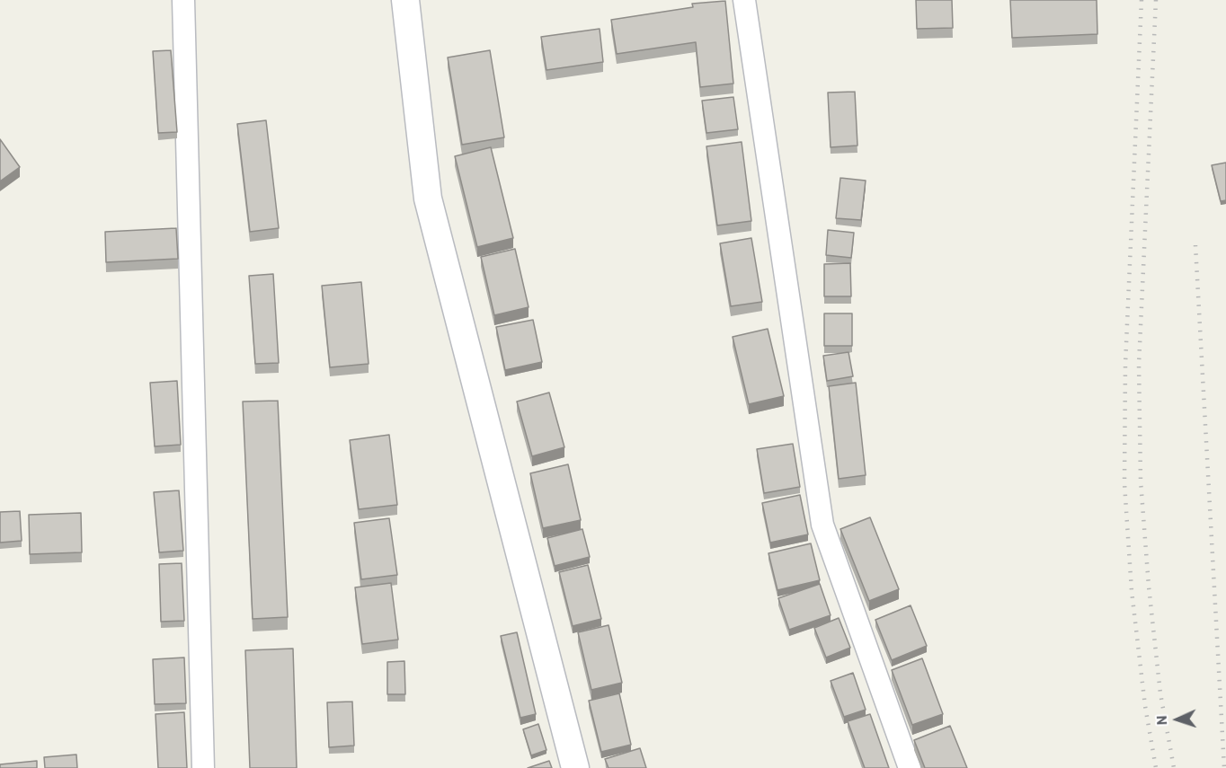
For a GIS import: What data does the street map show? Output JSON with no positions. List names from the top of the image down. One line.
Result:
{"north":"left"}
